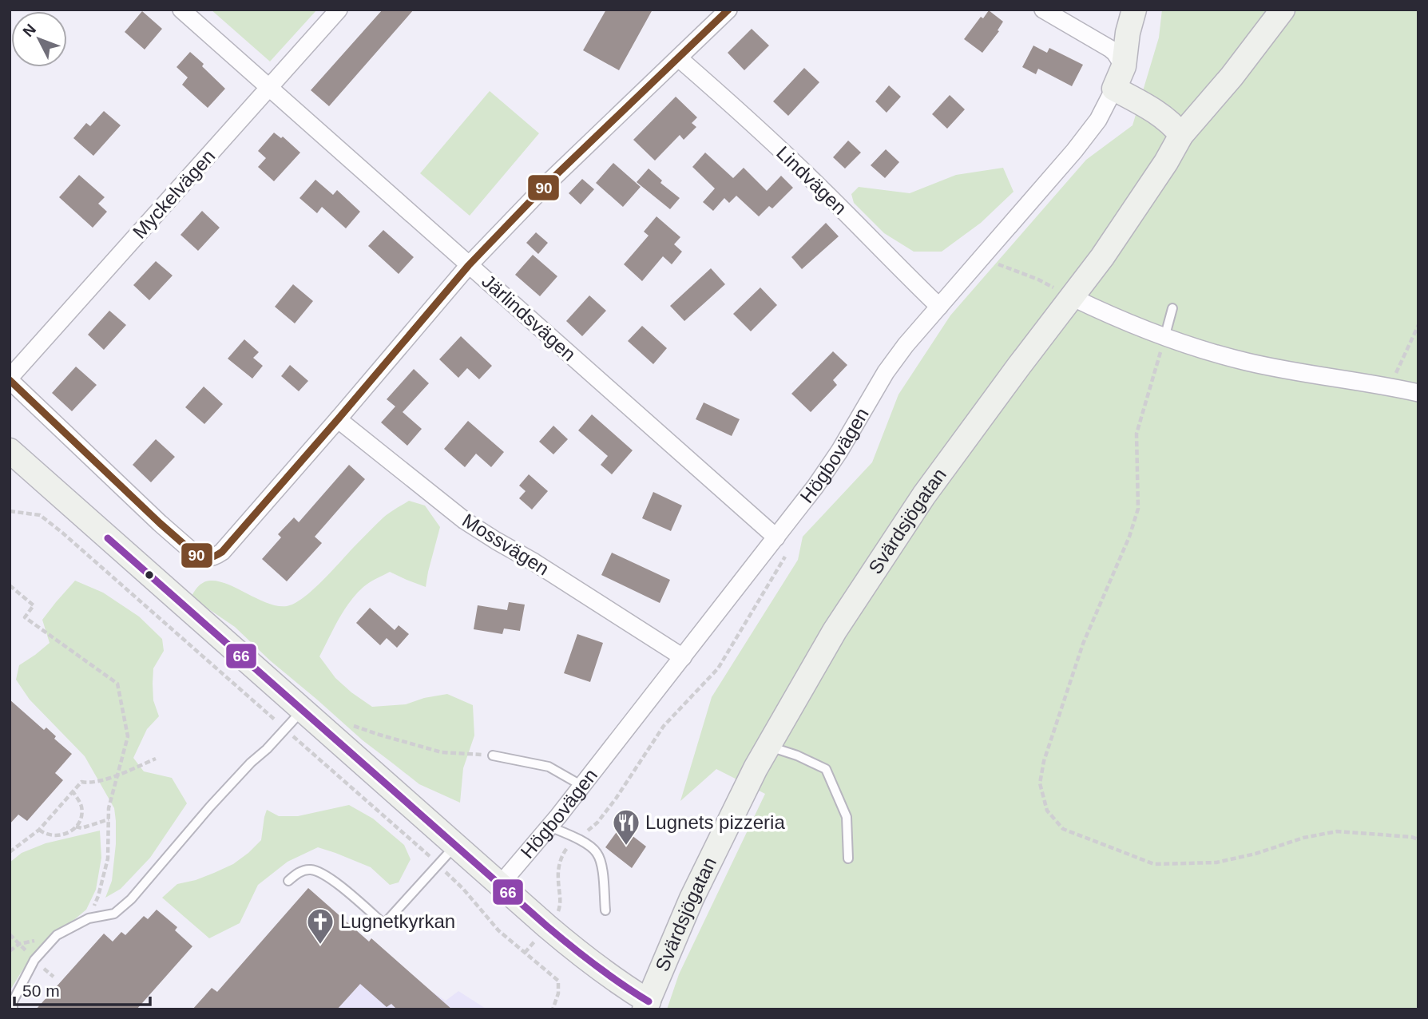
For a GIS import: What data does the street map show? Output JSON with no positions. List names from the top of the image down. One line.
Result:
{"streets":{"street":["Lindvägen","Myckelvägen","Järlindsvägen","Högbovägen","Svärdsjögatan","Mossvägen"]},"crossings":[["Lindvägen","Högbovägen"],["Myckelvägen","Järlindsvägen"],["Järlindsvägen","Högbovägen"],["Högbovägen","Mossvägen"]],"places":{"restaurant":["Lugnets pizzeria"],"church":["Lugnetkyrkan"]},"lines":["transit line 90","transit line 66"],"scale_bar":"50 m","north":"top left"}
